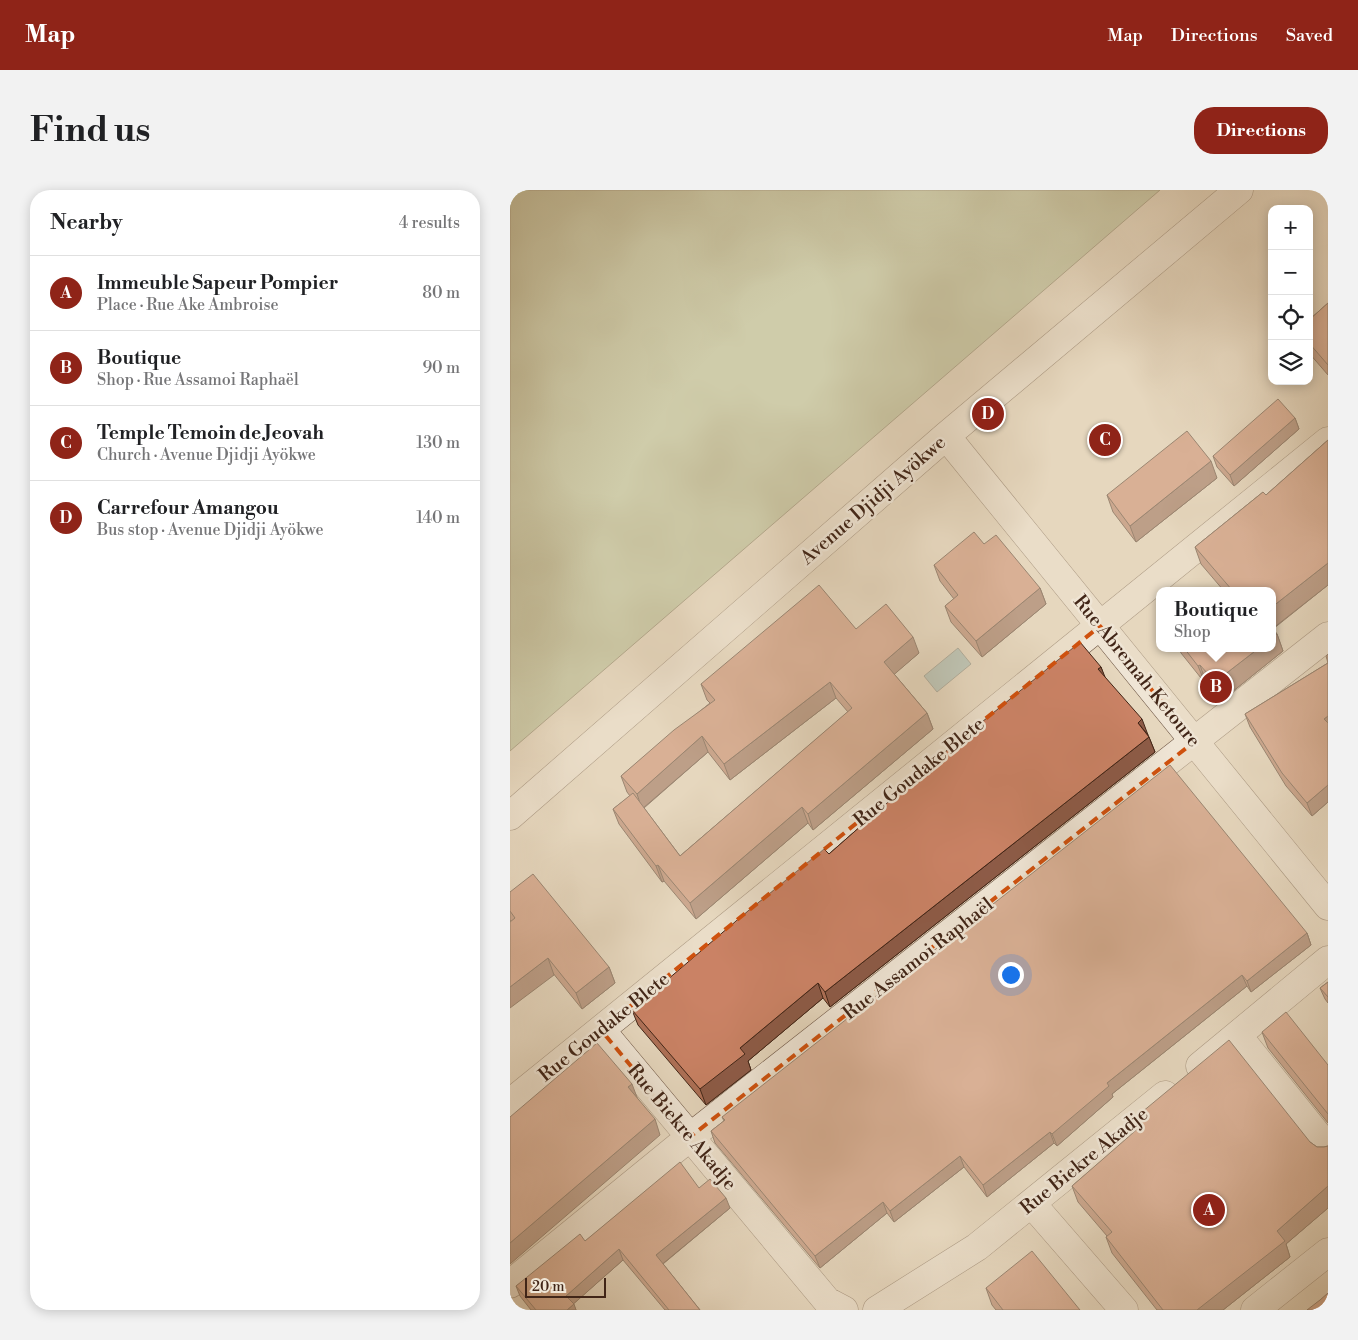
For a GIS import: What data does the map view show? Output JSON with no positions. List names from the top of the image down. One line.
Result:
{"streets":{"street":["Avenue Djidji Ayökwe","Rue Abremah Ketoure","Rue Goudake Blete","Rue Assamoi Raphaël","Rue Biekre Akadje"]},"crossings":[["Avenue Djidji Ayökwe","Rue Abremah Ketoure"],["Rue Abremah Ketoure","Rue Goudake Blete"],["Rue Abremah Ketoure","Rue Assamoi Raphaël"],["Rue Goudake Blete","Rue Biekre Akadje"],["Rue Assamoi Raphaël","Rue Biekre Akadje"]],"scale_bar":"20 m","page":{"header":"Map","nav":["Map","Directions","Saved"],"buttons":"Directions","title":"Find us","heading":["Nearby","4 results"],"map_buttons":["+","−"],"list":[{"mark":"A","name":"Immeuble Sapeur Pompier","note":"Place · Rue Ake Ambroise","value":"80 m"},{"mark":"B","name":"Boutique","note":"Shop · Rue Assamoi Raphaël","value":"90 m"},{"mark":"C","name":"Temple Temoin de Jeovah","note":"Church · Avenue Djidji Ayökwe","value":"130 m"},{"mark":"D","name":"Carrefour Amangou","note":"Bus stop · Avenue Djidji Ayökwe","value":"140 m"}],"pins":["D","C","B","A"],"popup":["Boutique","Shop"],"scale":"20 m"}}
